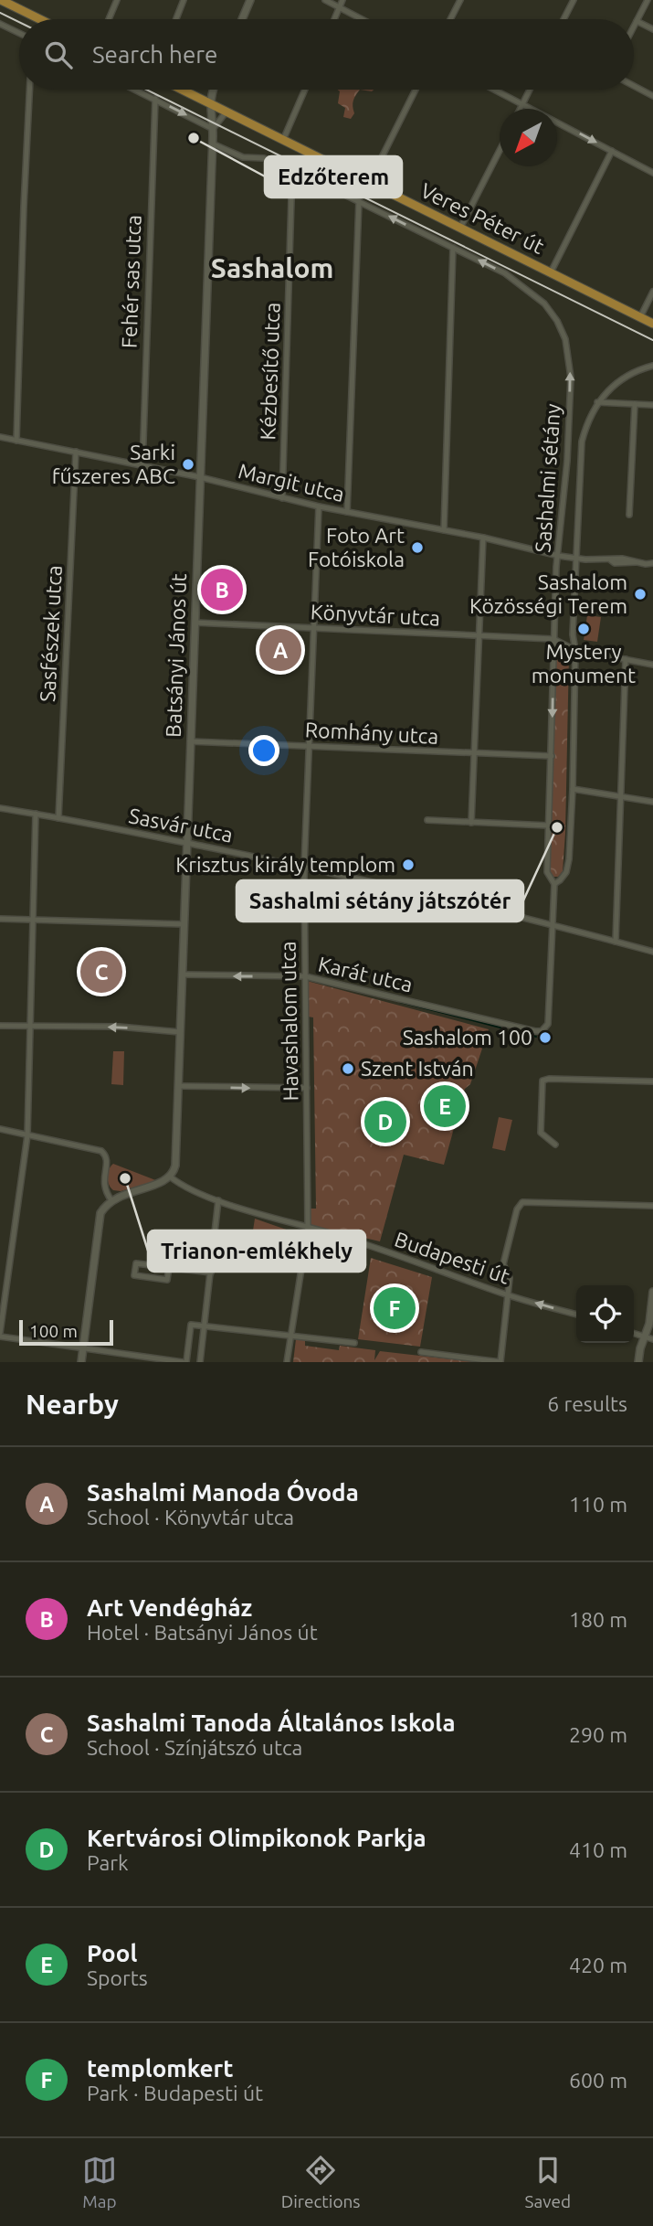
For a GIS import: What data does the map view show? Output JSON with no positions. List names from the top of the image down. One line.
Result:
{"streets":{"main road":["Veres Péter út"],"street":["Fehér sas utca","Kézbesítő utca","Sashalmi sétány","Margit utca","Könyvtár utca","Sasfészek utca","Batsányi János út","Romhány utca","Sasvár utca","Karát utca","Havashalom utca","Budapesti út"]},"crossings":[["Veres Péter út","Kézbesítő utca"],["Veres Péter út","Sashalmi sétány"],["Veres Péter út","Batsányi János út"],["Fehér sas utca","Margit utca"],["Kézbesítő utca","Margit utca"],["Sashalmi sétány","Margit utca"],["Sashalmi sétány","Könyvtár utca"],["Sashalmi sétány","Romhány utca"],["Sashalmi sétány","Sasvár utca"],["Sashalmi sétány","Karát utca"],["Margit utca","Sasfészek utca"],["Margit utca","Batsányi János út"],["Margit utca","Havashalom utca"],["Könyvtár utca","Batsányi János út"],["Könyvtár utca","Havashalom utca"],["Sasfészek utca","Sasvár utca"],["Batsányi János út","Romhány utca"],["Batsányi János út","Sasvár utca"],["Batsányi János út","Karát utca"],["Batsányi János út","Budapesti út"],["Romhány utca","Havashalom utca"],["Sasvár utca","Havashalom utca"],["Karát utca","Havashalom utca"],["Havashalom utca","Budapesti út"]],"districts":["Sashalom"],"places":["Edzőterem","Sarki fűszeres ABC","Foto Art Fotóiskola","Sashalom Közösségi Terem","Mystery monument","Sashalmi sétány játszótér","Krisztus király templom","Sashalom 100","Szent István","Trianon-emlékhely"],"scale_bar":"100 m","north":"bottom left","page":{"search":"Search here","pins":["B","A","C","E","D","F"],"scale":"100 m","heading":["Nearby","6 results"],"list":[{"mark":"A","name":"Sashalmi Manoda Óvoda","note":"School · Könyvtár utca","value":"110 m"},{"mark":"B","name":"Art Vendégház","note":"Hotel · Batsányi János út","value":"180 m"},{"mark":"C","name":"Sashalmi Tanoda Általános Iskola","note":"School · Színjátszó utca","value":"290 m"},{"mark":"D","name":"Kertvárosi Olimpikonok Parkja","note":"Park","value":"410 m"},{"mark":"E","name":"Pool","note":"Sports","value":"420 m"},{"mark":"F","name":"templomkert","note":"Park · Budapesti út","value":"600 m"}],"nav":["Map","Directions","Saved"]}}
